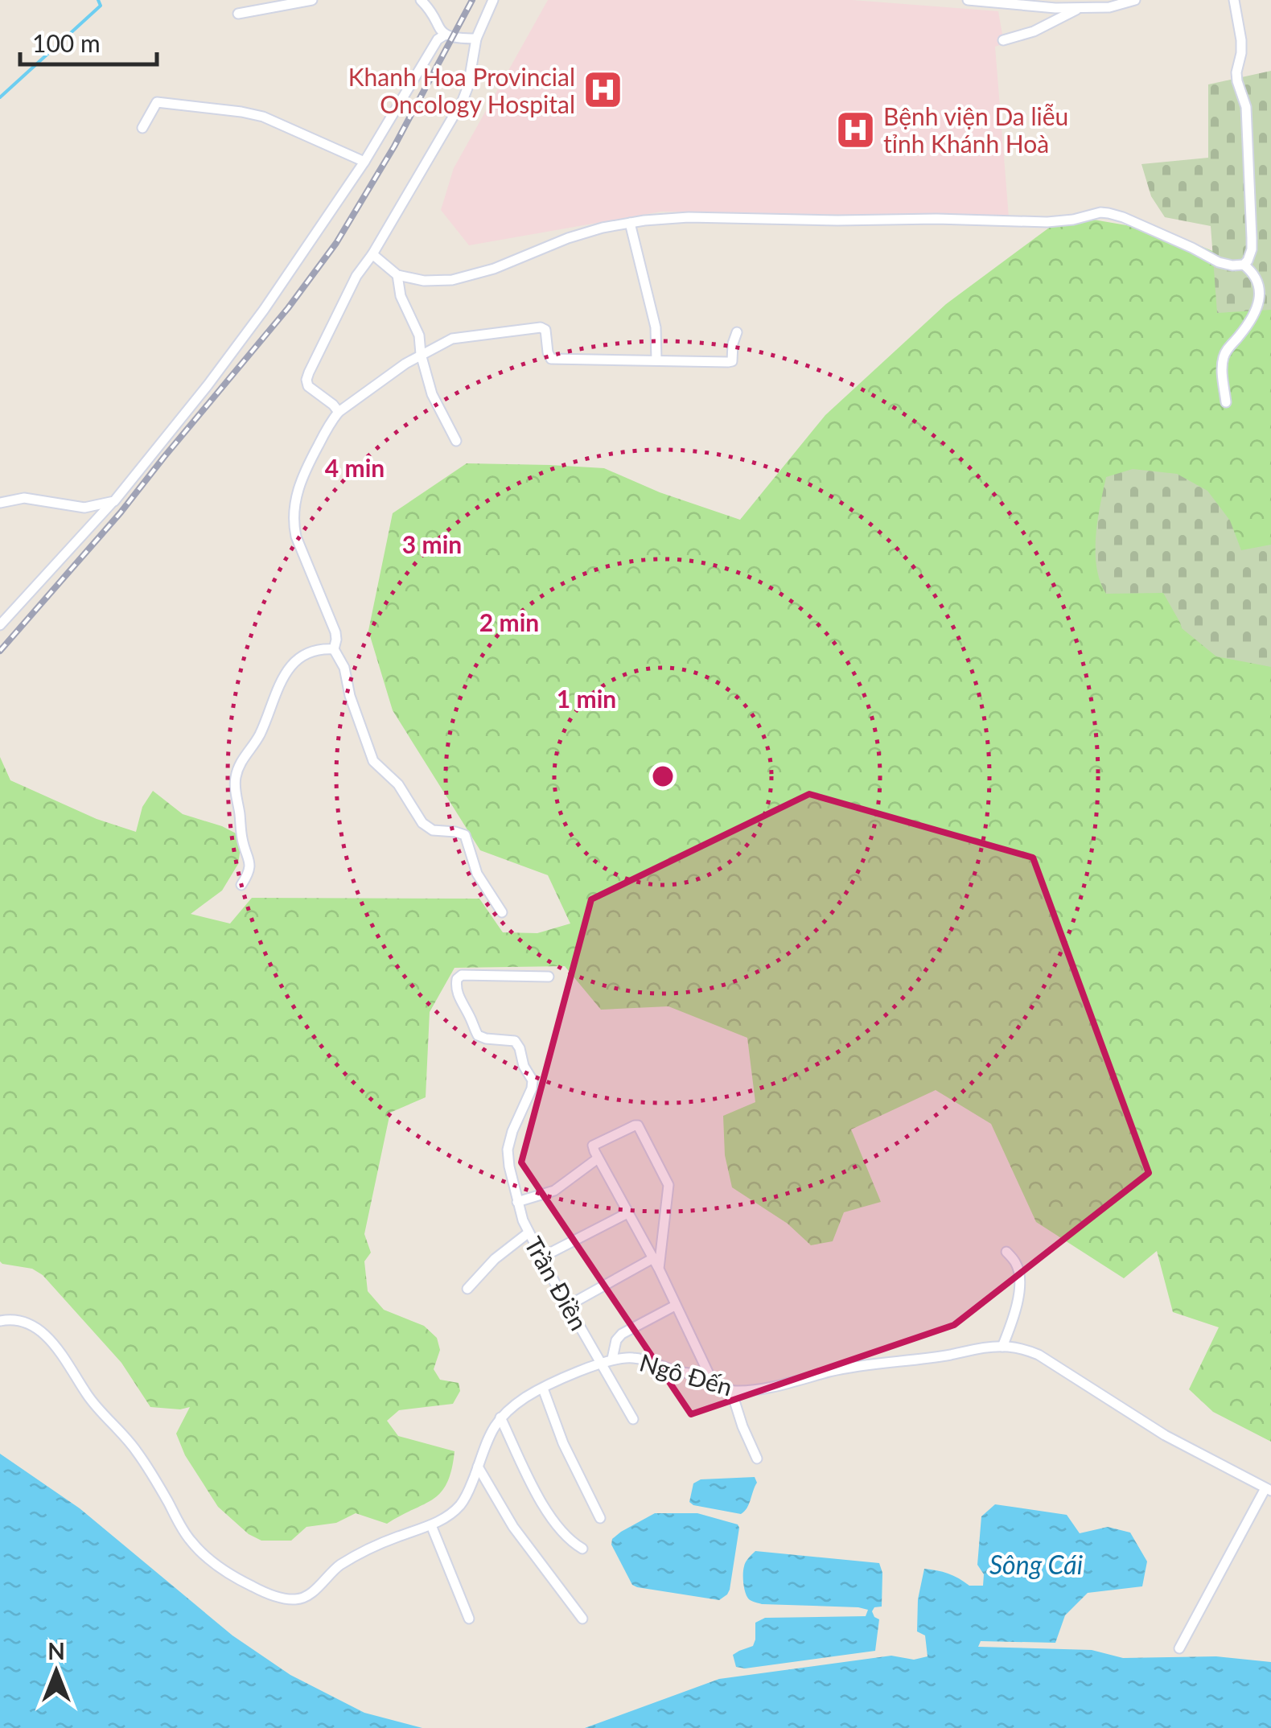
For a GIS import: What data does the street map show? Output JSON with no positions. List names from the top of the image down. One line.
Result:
{"streets":{"street":["Trần Điền","Ngô Đến"]},"crossings":[["Trần Điền","Ngô Đến"]],"water":["Sông Cái"],"places":{"hospital":["Khanh Hoa Provincial Oncology Hospital","Bệnh viện Da liễu tỉnh Khánh Hoà"]},"scale_bar":"100 m","north":"top","rings":["4 min","3 min","2 min","1 min"]}
